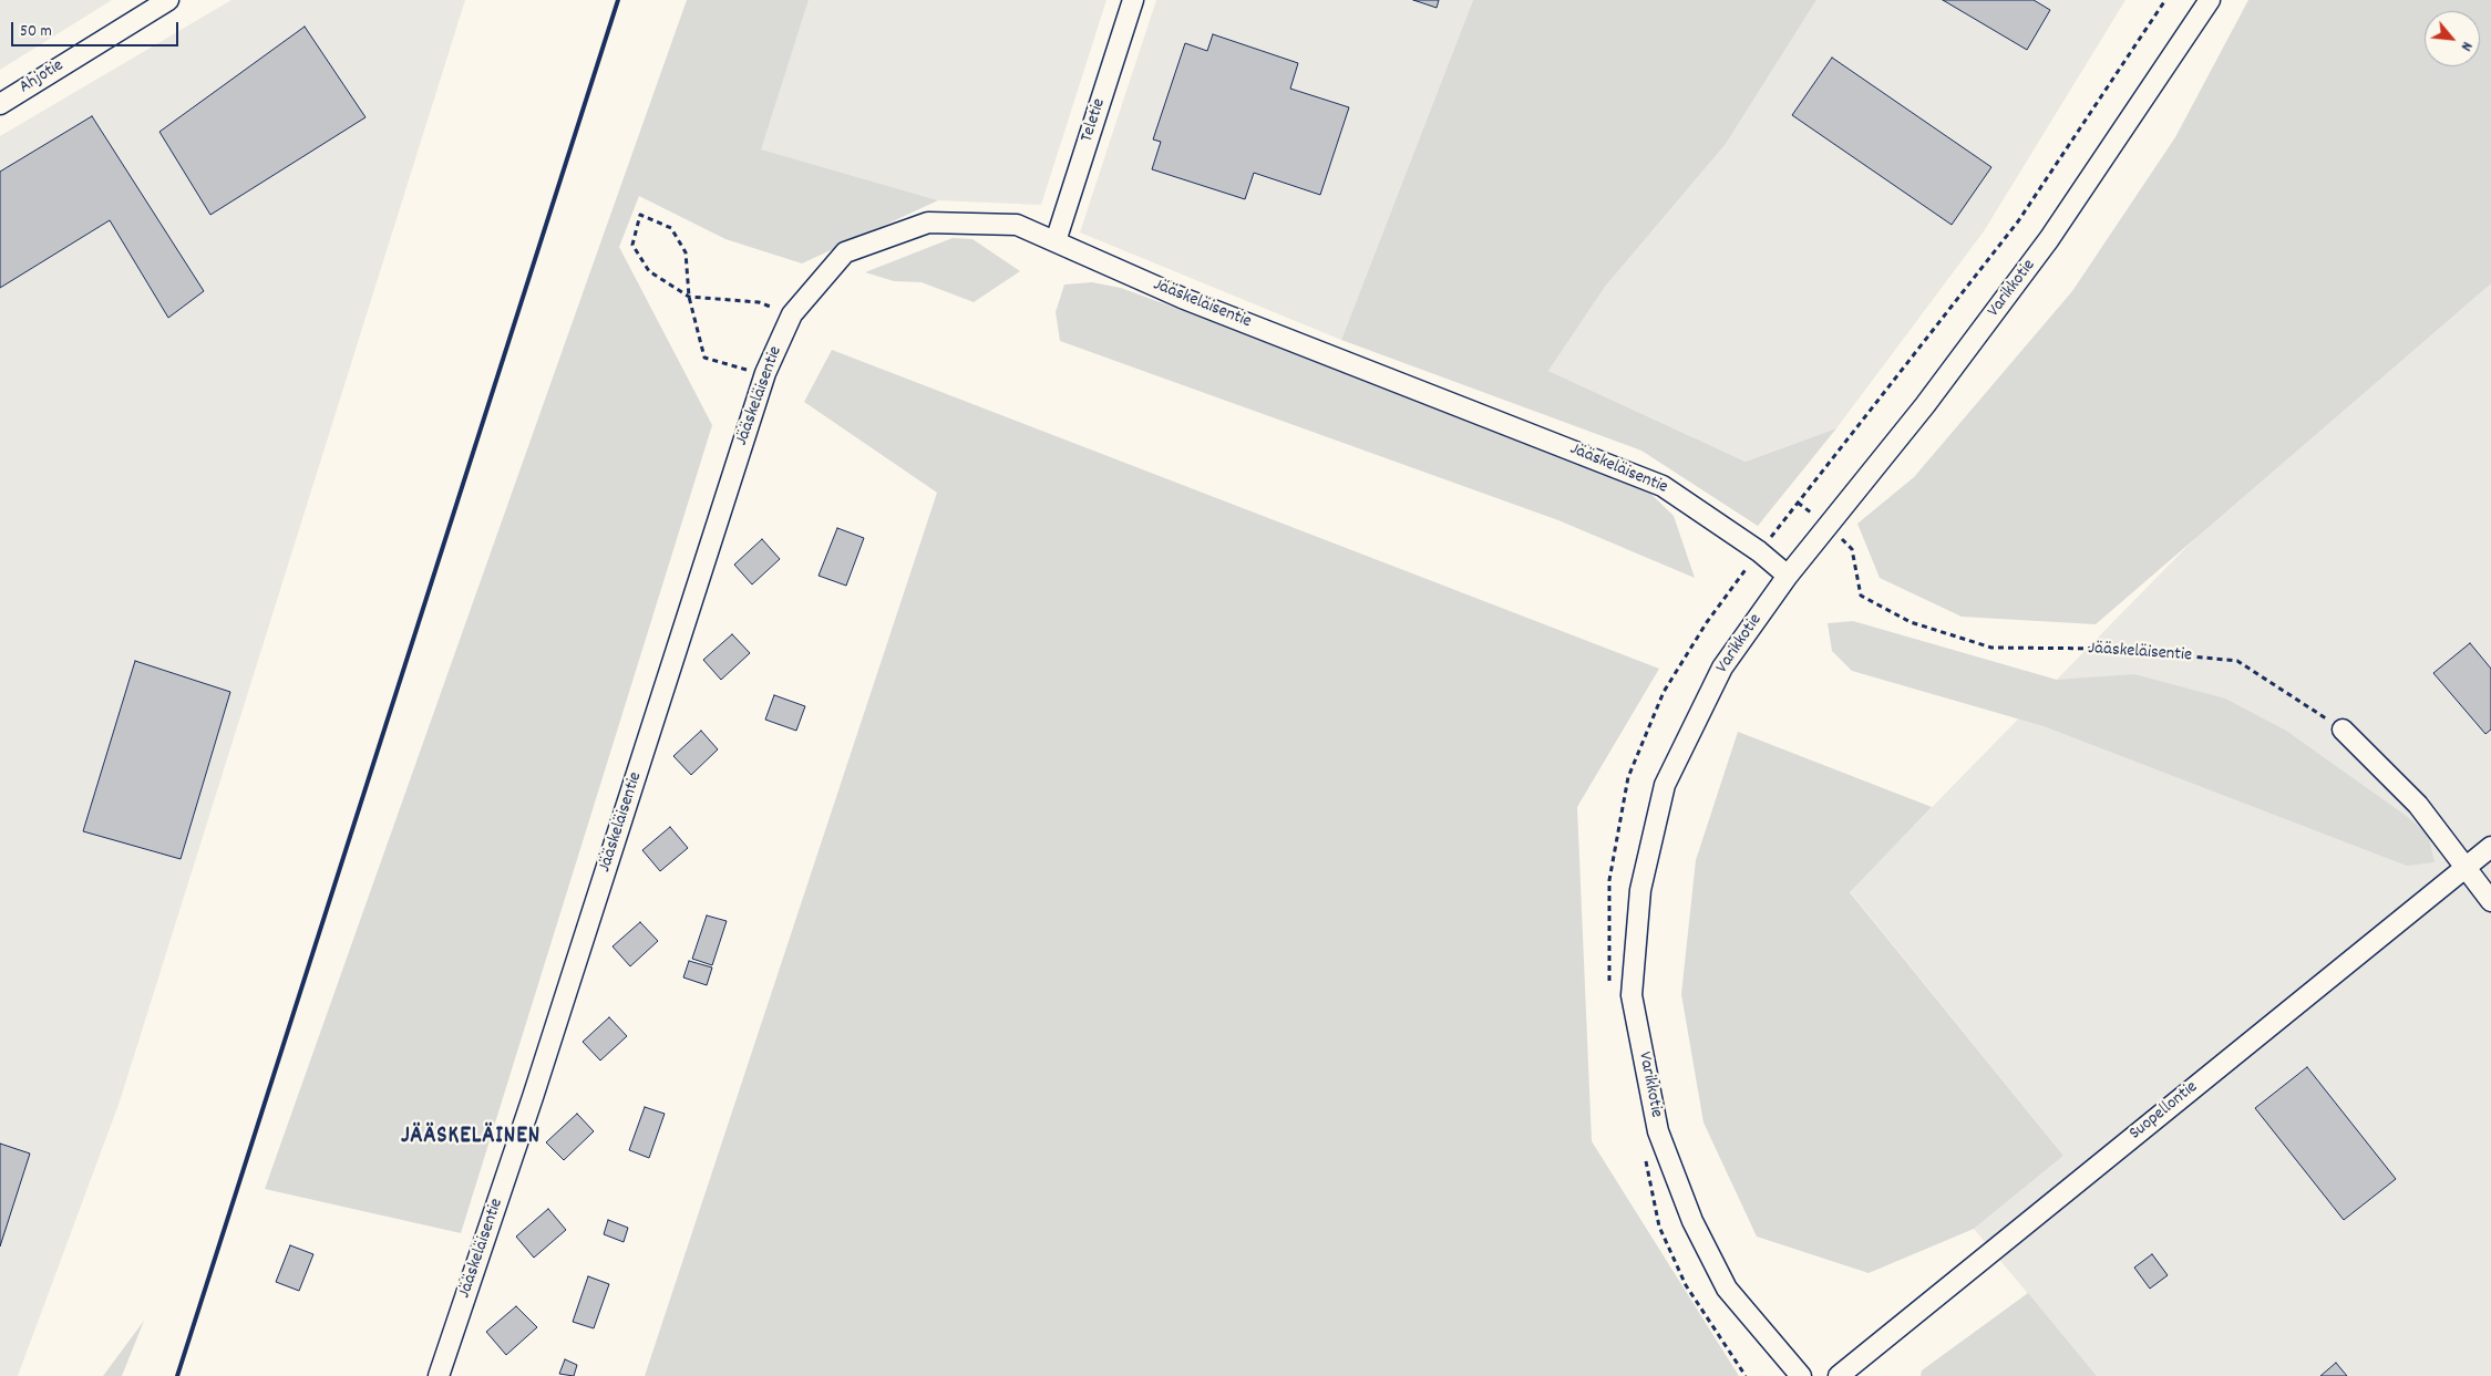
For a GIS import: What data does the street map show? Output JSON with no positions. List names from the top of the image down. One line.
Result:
{"streets":{"street":["Ahjotie","Teletie","Varikkotie","Jääskeläisentie","Suopellontie"]},"crossings":[["Teletie","Jääskeläisentie"],["Varikkotie","Jääskeläisentie"]],"districts":["JÄÄSKELÄINEN"],"scale_bar":"50 m","north":"bottom right"}
